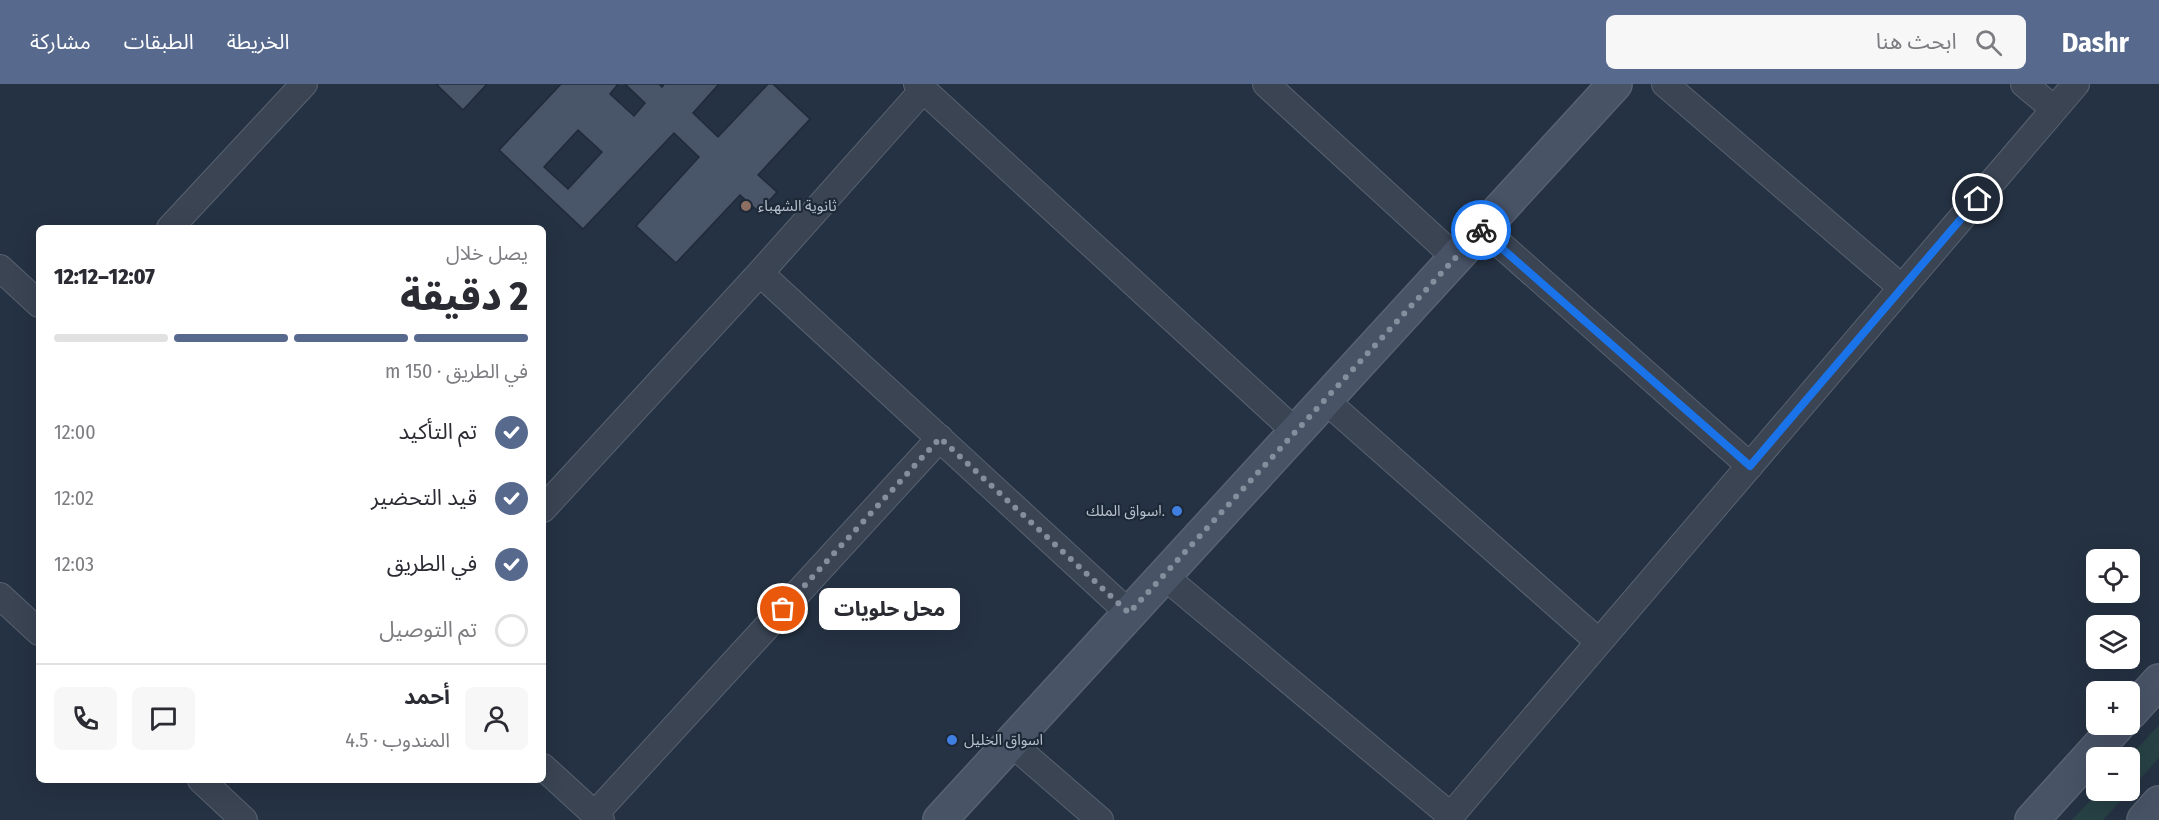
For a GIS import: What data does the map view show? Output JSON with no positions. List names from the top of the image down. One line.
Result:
{"places":["ثانوية الشهباء","اسواق الملك.","محل حلويات","اسواق الخليل"],"page":{"header":"Dashr","search":"ابحث هنا","nav":["الخريطة","الطبقات","مشاركة"],"heading":["2 دقيقة","يصل خلال","12:07–12:12"],"panel":["أحمد","المندوب · 4.5"],"bar":"في الطريق · 150 m","list":[["تم التأكيد","12:00"],["قيد التحضير","12:02"],["في الطريق","12:03"],"تم التوصيل"],"map_buttons":["+","−"],"bubble":"محل حلويات"}}
